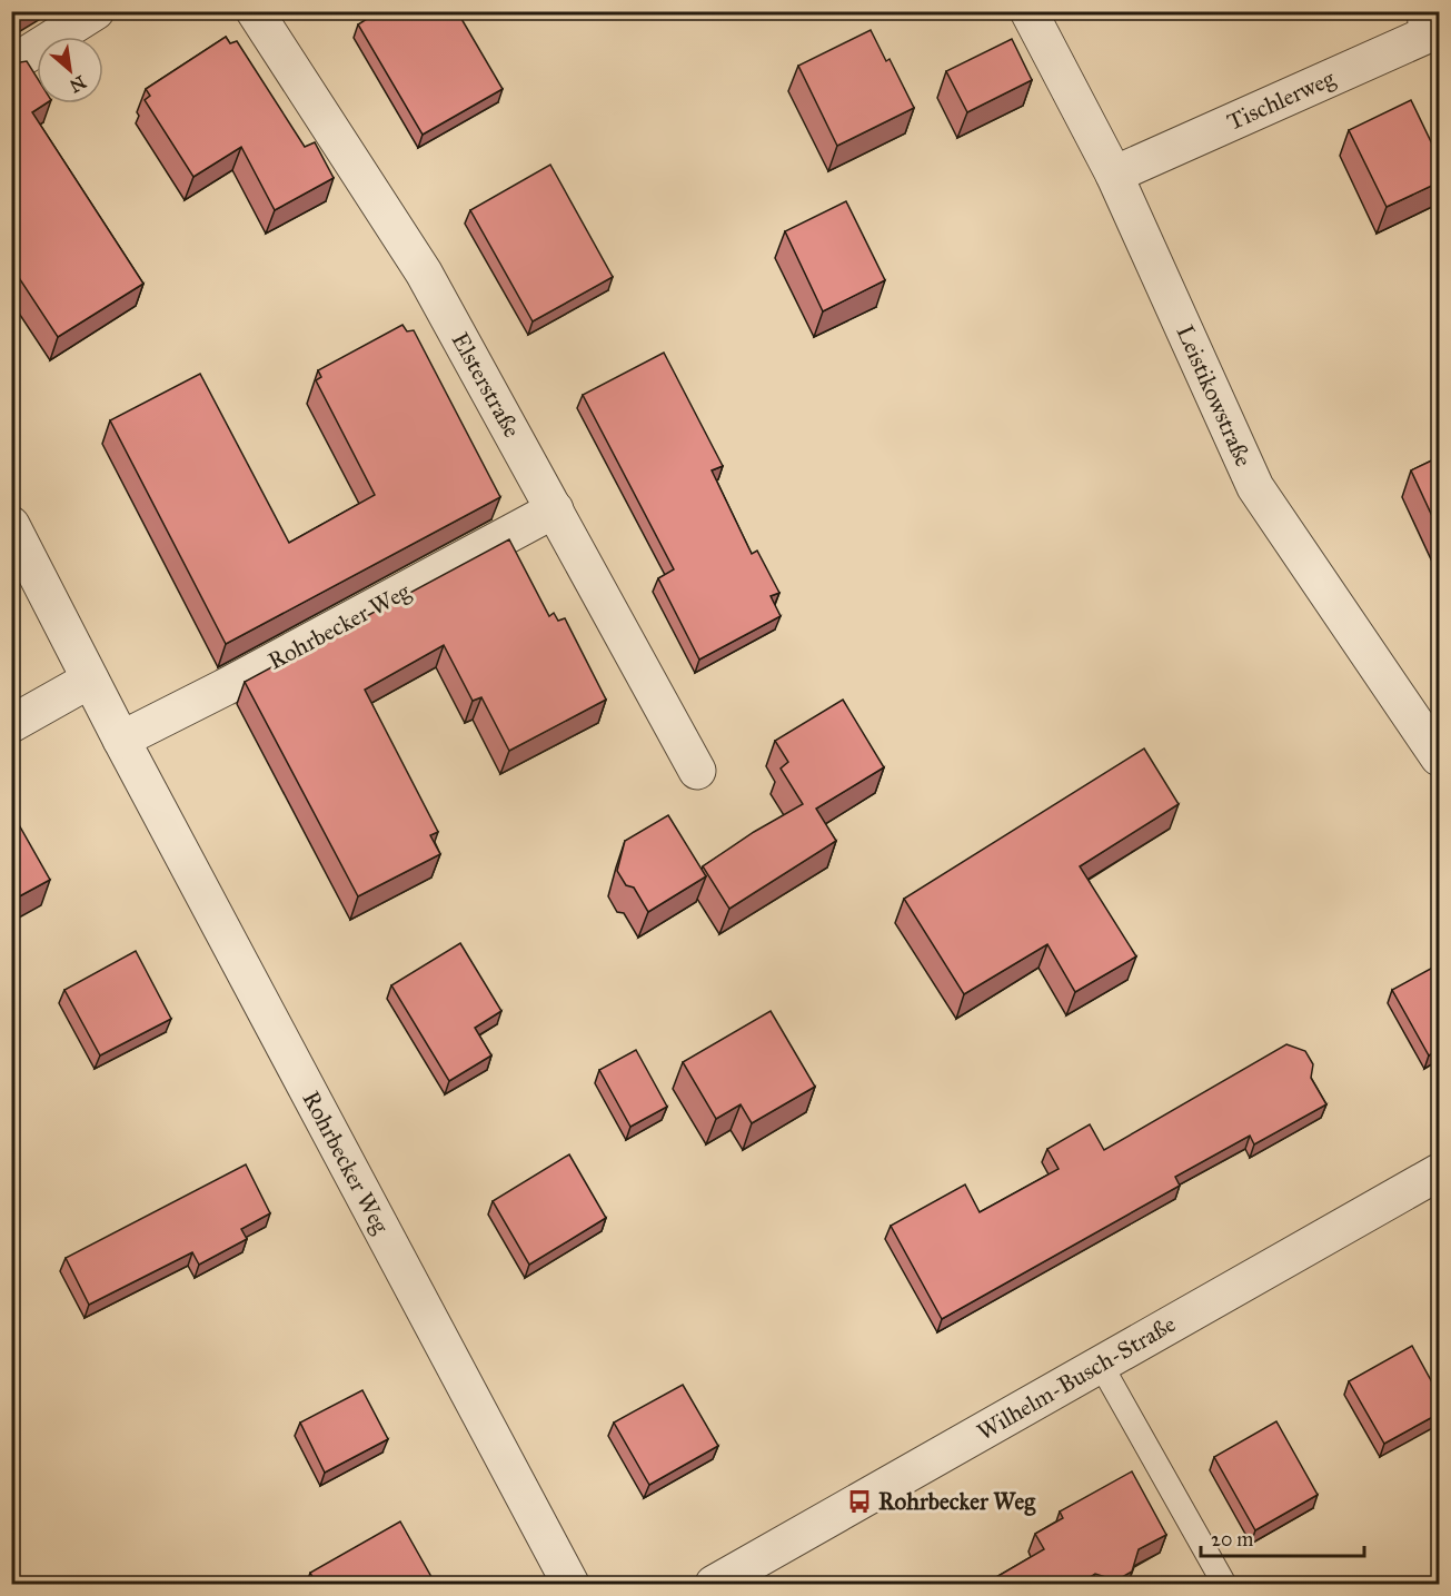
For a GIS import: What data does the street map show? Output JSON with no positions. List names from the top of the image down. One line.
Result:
{"streets":{"street":["Tischlerweg","Elsterstraße","Leistikowstraße","Rohrbecker Weg","Wilhelm-Busch-Straße"]},"crossings":[["Tischlerweg","Leistikowstraße"],["Elsterstraße","Rohrbecker Weg"]],"places":{"bus stop":["Rohrbecker Weg"]},"scale_bar":"20 m","north":"bottom right"}
